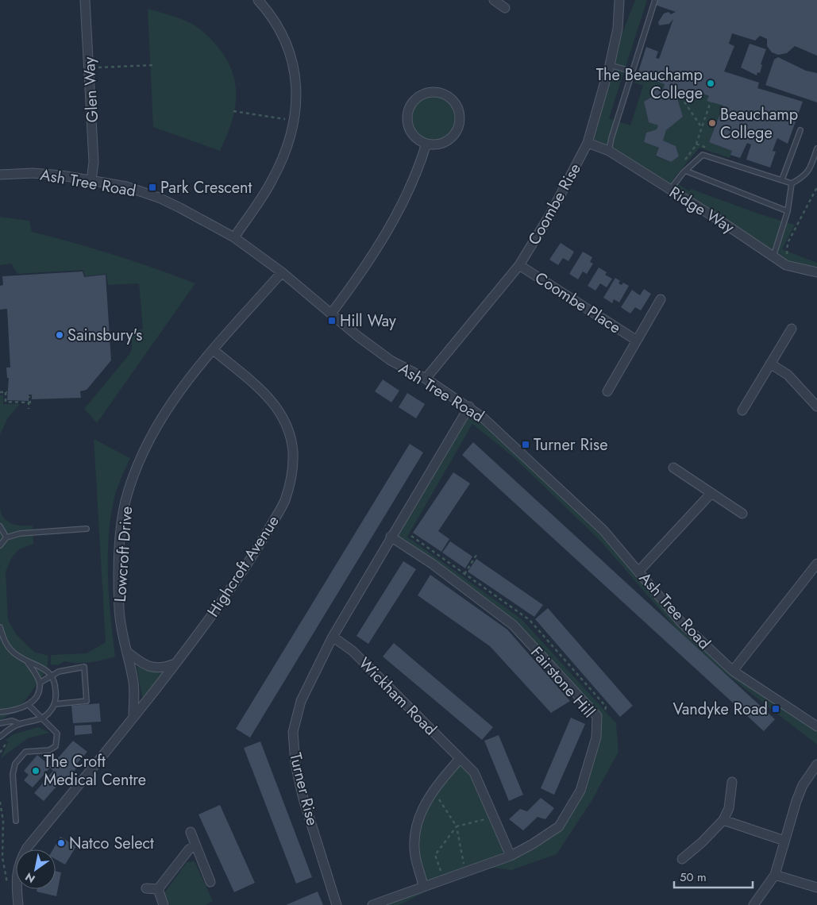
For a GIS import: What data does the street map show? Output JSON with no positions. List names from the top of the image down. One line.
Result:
{"streets":{"street":["Glen Way","Ash Tree Road","Coombe Rise","Ridge Way","Coombe Place","Lowcroft Drive","Highcroft Avenue","Fairstone Hill","Wickham Road","Turner Rise"]},"crossings":[["Glen Way","Ash Tree Road"],["Ash Tree Road","Coombe Rise"],["Ash Tree Road","Lowcroft Drive"],["Ash Tree Road","Turner Rise"],["Coombe Rise","Ridge Way"],["Coombe Rise","Coombe Place"],["Lowcroft Drive","Highcroft Avenue"],["Fairstone Hill","Wickham Road"],["Fairstone Hill","Turner Rise"],["Wickham Road","Turner Rise"]],"places":{"other":["The Beauchamp College","Beauchamp College","Sainsbury's","The Croft Medical Centre","Natco Select"],"transit":["Park Crescent","Hill Way","Turner Rise","Vandyke Road"]},"scale_bar":"50 m","north":"bottom left"}
